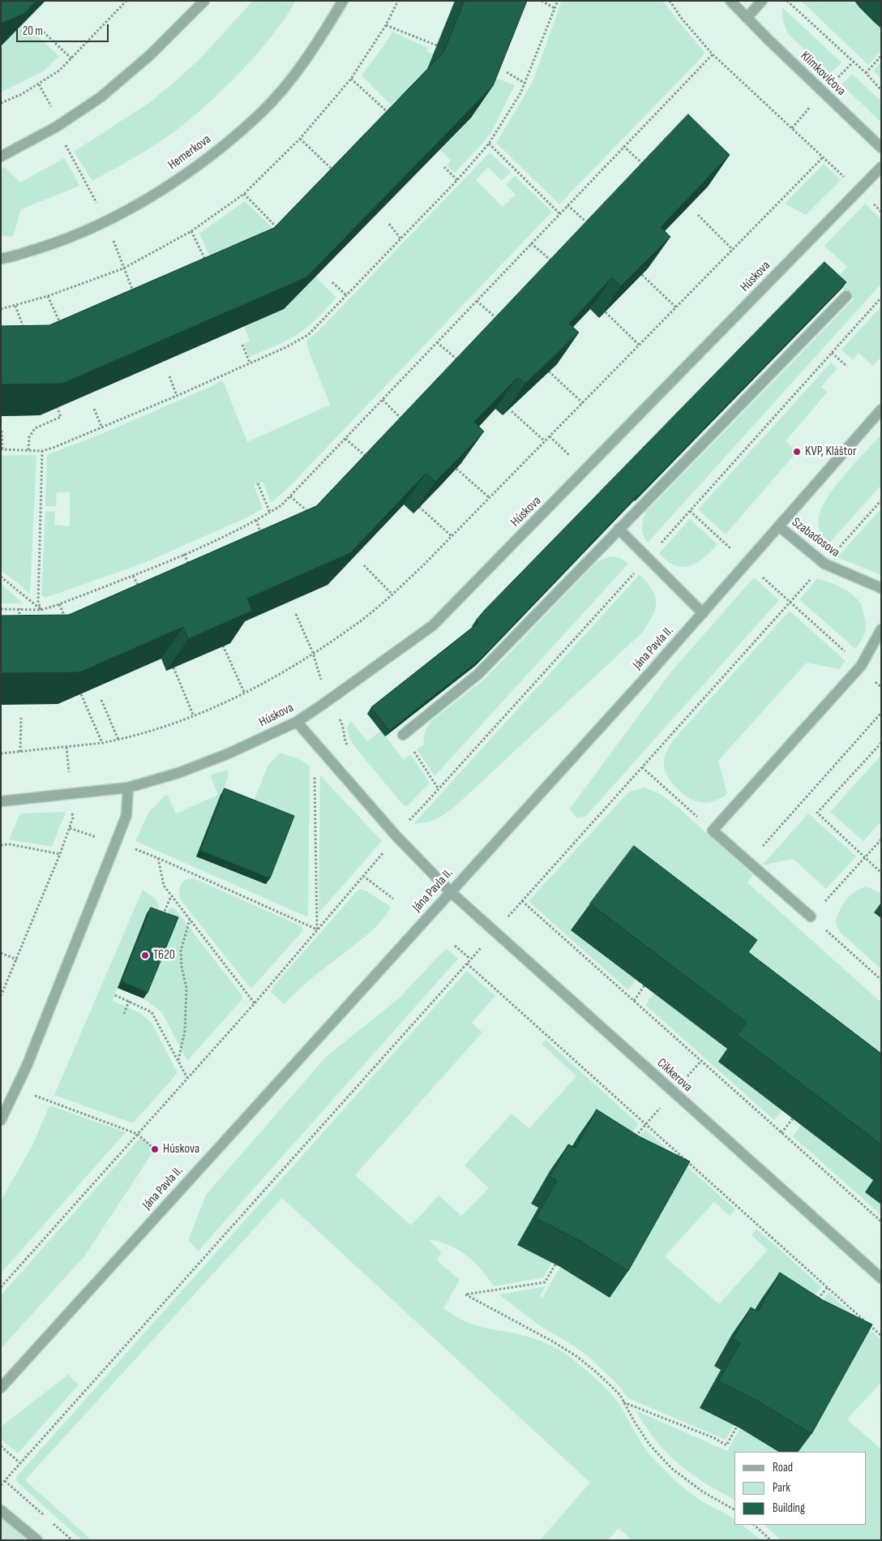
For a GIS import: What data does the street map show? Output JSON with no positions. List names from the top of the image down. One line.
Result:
{"streets":{"street":["Klimkovičova","Hemerkova","Húskova","Szabadosova","Jána Pavla II.","Cikkerova"]},"crossings":[["Húskova","Cikkerova"],["Szabadosova","Jána Pavla II."],["Jána Pavla II.","Cikkerova"]],"places":["KVP, Kláštor","T620","Húskova"],"legend":["Road","Park","Building"],"scale_bar":"20 m"}
